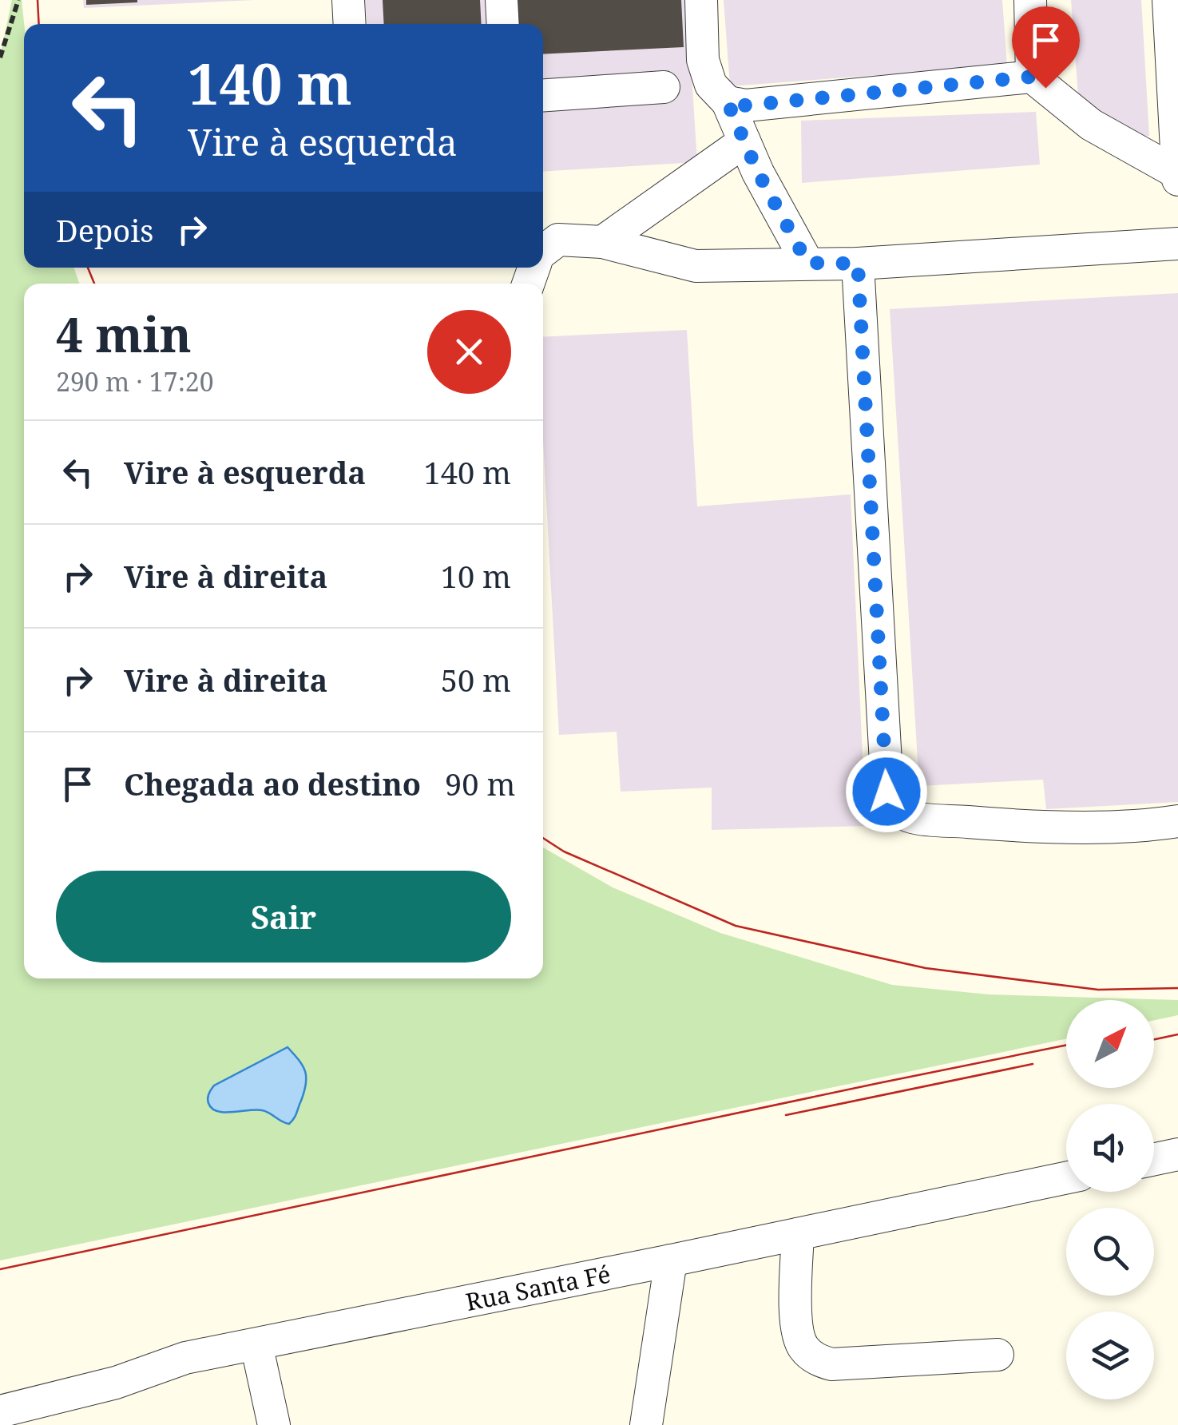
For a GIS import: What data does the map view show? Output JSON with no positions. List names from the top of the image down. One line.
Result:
{"streets":{"street":["Rua Santa Fé"]},"north":"top right","page":{"turn":["140 m","Vire à esquerda"],"then":"Depois","heading":["4 min","290 m · 17:20"],"list":[{"name":"Vire à esquerda","value":"140 m"},{"name":"Vire à direita","value":"10 m"},{"name":"Vire à direita","value":"50 m"},{"name":"Chegada ao destino","value":"90 m"}],"buttons":"Sair"}}
